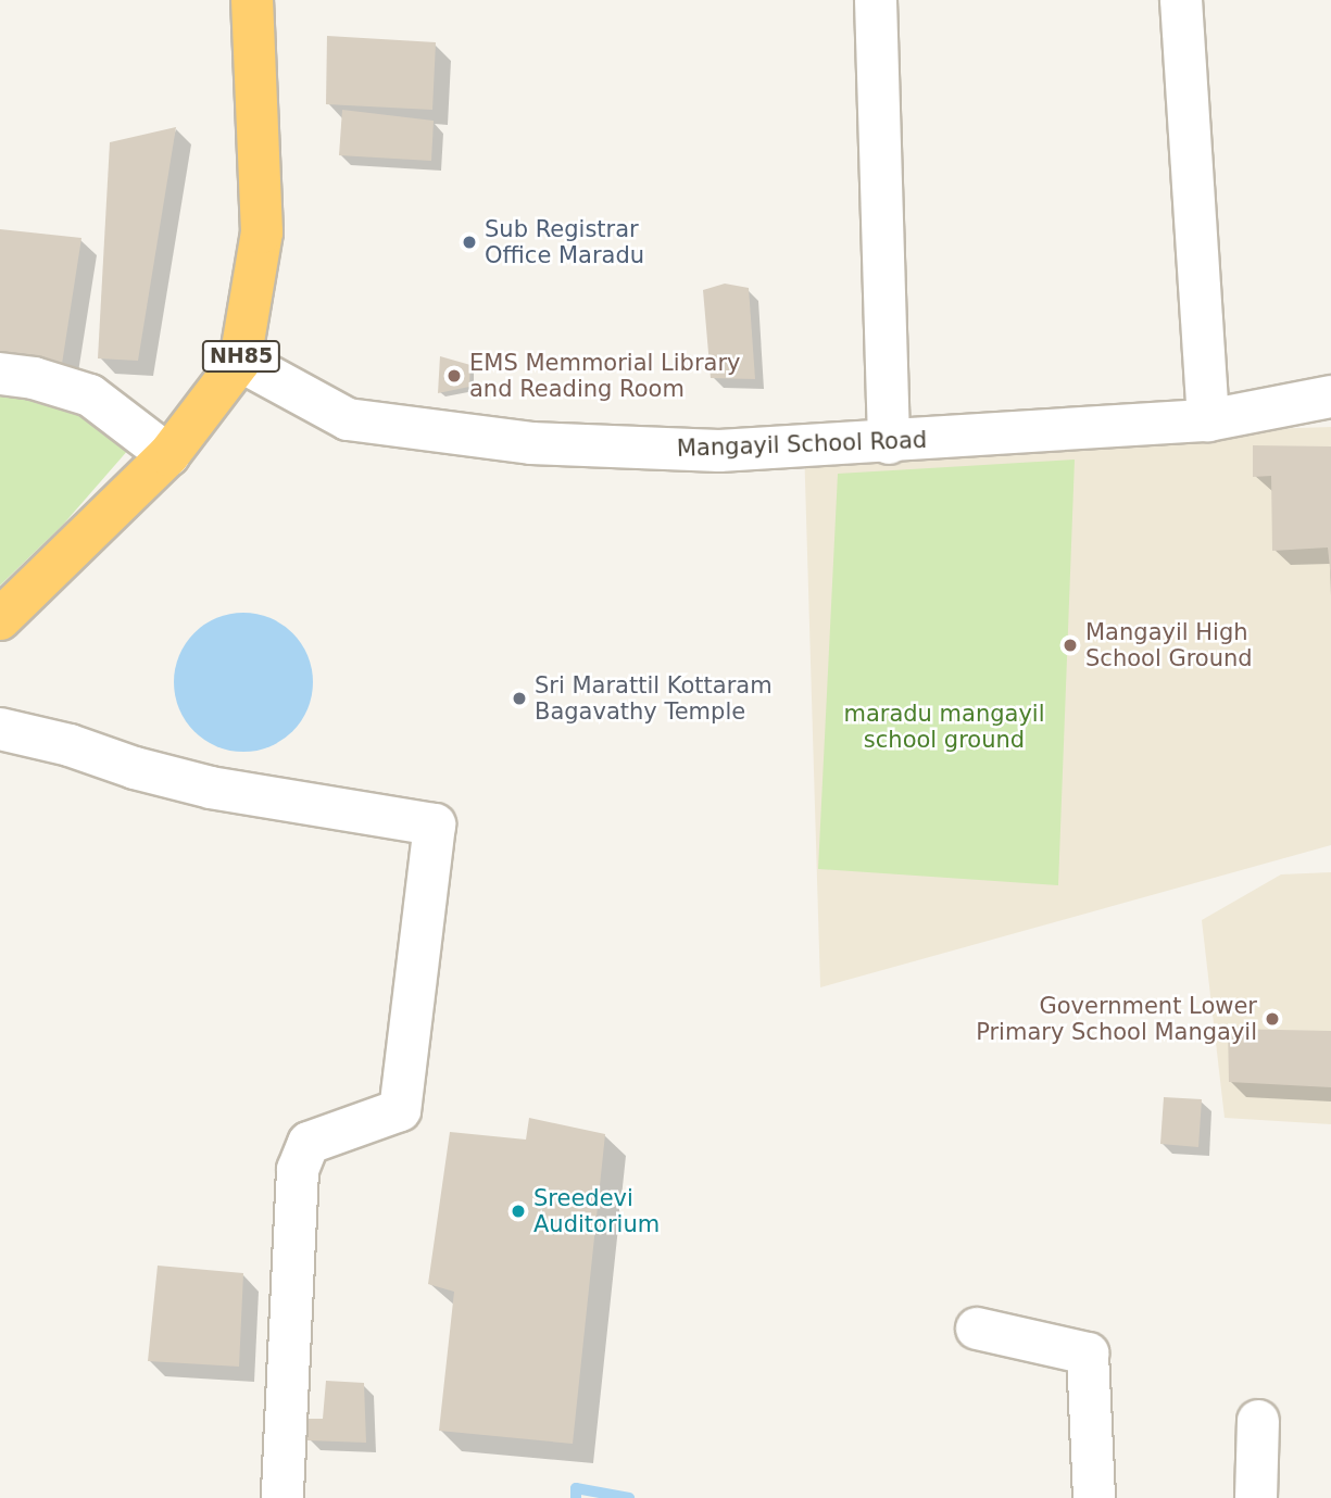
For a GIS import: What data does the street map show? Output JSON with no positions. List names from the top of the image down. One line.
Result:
{"streets":{"highway":["NH85"],"street":["Mangayil School Road"]},"crossings":[["NH85","Mangayil School Road"]],"parks":["maradu mangayil school ground"],"places":["Sub Registrar Office Maradu","EMS Memmorial Library and Reading Room","Mangayil High School Ground","Sri Marattil Kottaram Bagavathy Temple","Government Lower Primary School Mangayil","Sreedevi Auditorium"]}
